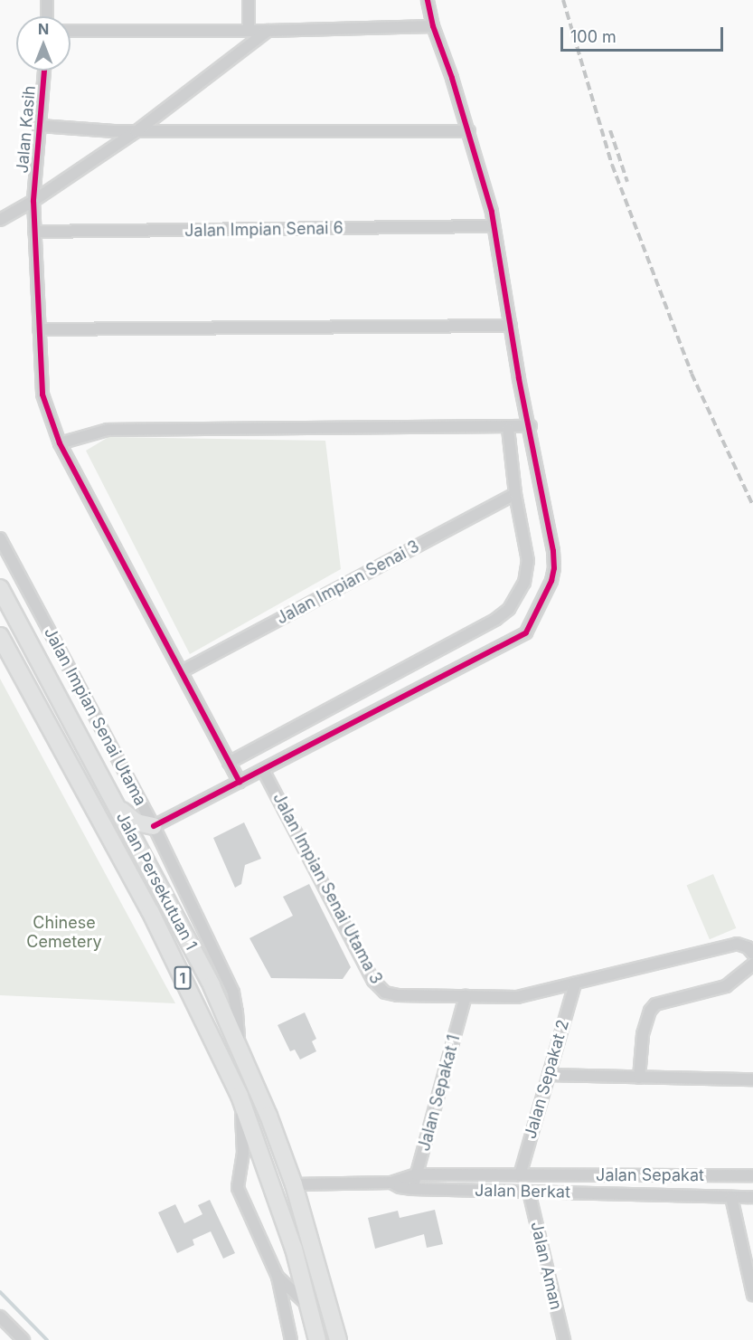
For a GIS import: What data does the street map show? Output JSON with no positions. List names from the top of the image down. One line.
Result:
{"streets":{"highway":["Jalan Persekutuan 1","1"],"street":["Jalan Kasih","Jalan Impian Senai 6","Jalan Impian Senai 3","Jalan Impian Senai Utama","Jalan Impian Senai Utama 3","Jalan Sepakat 2","Jalan Sepakat 1","Jalan Sepakat","Jalan Berkat","Jalan Aman"]},"crossings":[["Jalan Kasih","Jalan Impian Senai 6"],["Jalan Kasih","Jalan Impian Senai 3"],["Jalan Impian Senai Utama","Jalan Persekutuan 1"],["Jalan Persekutuan 1","Jalan Berkat"],["Jalan Impian Senai Utama 3","Jalan Sepakat 2"],["Jalan Impian Senai Utama 3","Jalan Sepakat 1"],["Jalan Sepakat 2","Jalan Sepakat"],["Jalan Sepakat 1","Jalan Sepakat"],["Jalan Sepakat 1","Jalan Berkat"],["Jalan Sepakat","Jalan Berkat"],["Jalan Berkat","Jalan Aman"]],"parks":["Chinese Cemetery"],"scale_bar":"100 m","north":"top"}
